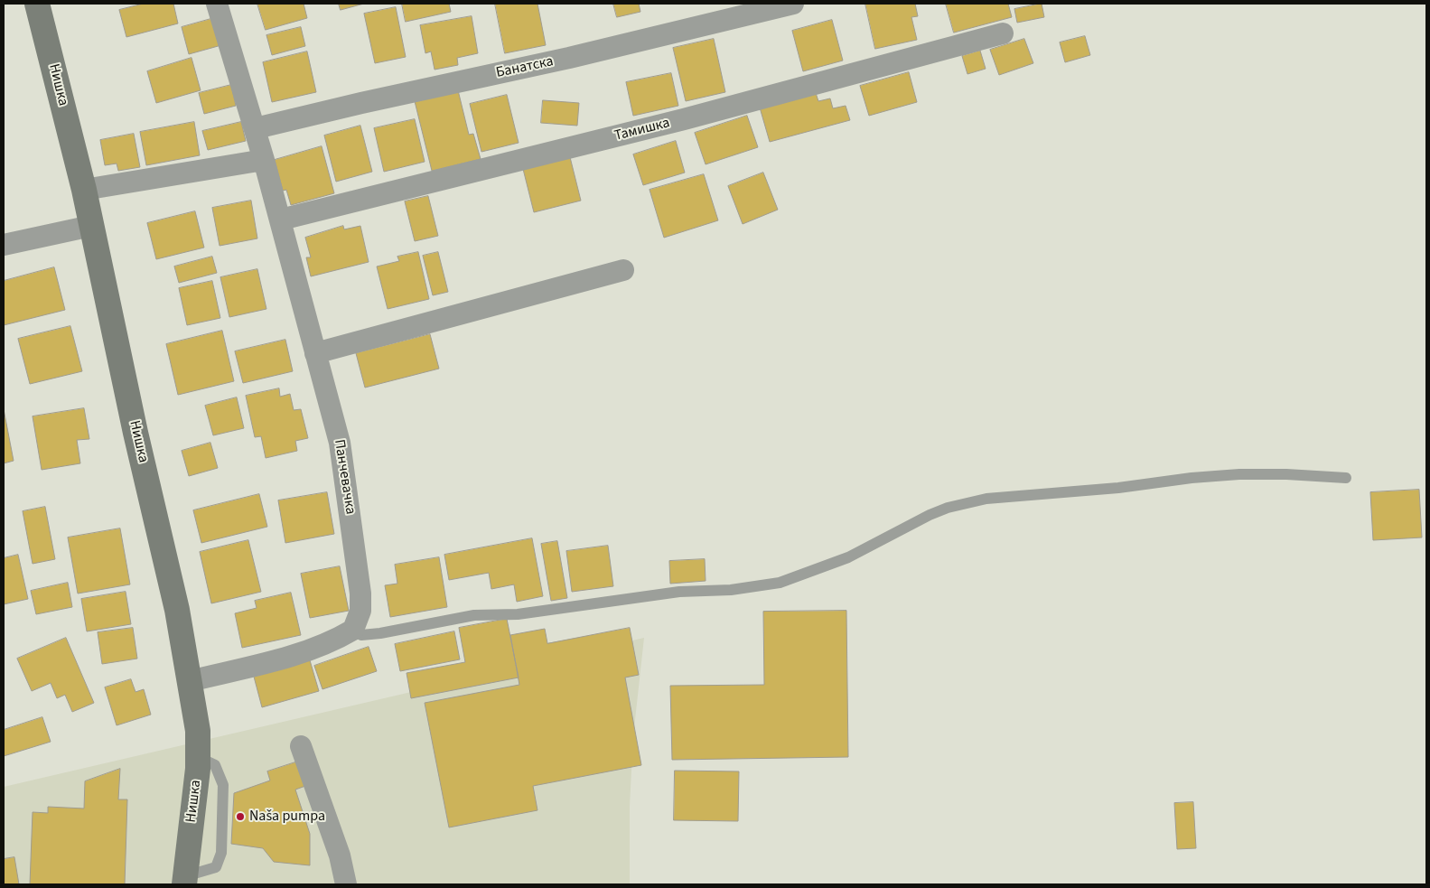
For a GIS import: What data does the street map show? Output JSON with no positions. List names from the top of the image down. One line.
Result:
{"streets":{"main road":["Нишка"],"street":["Банатска","Тамишка","Панчевачка"]},"crossings":[["Банатска","Панчевачка"],["Тамишка","Панчевачка"]],"places":["Naša pumpa"]}
